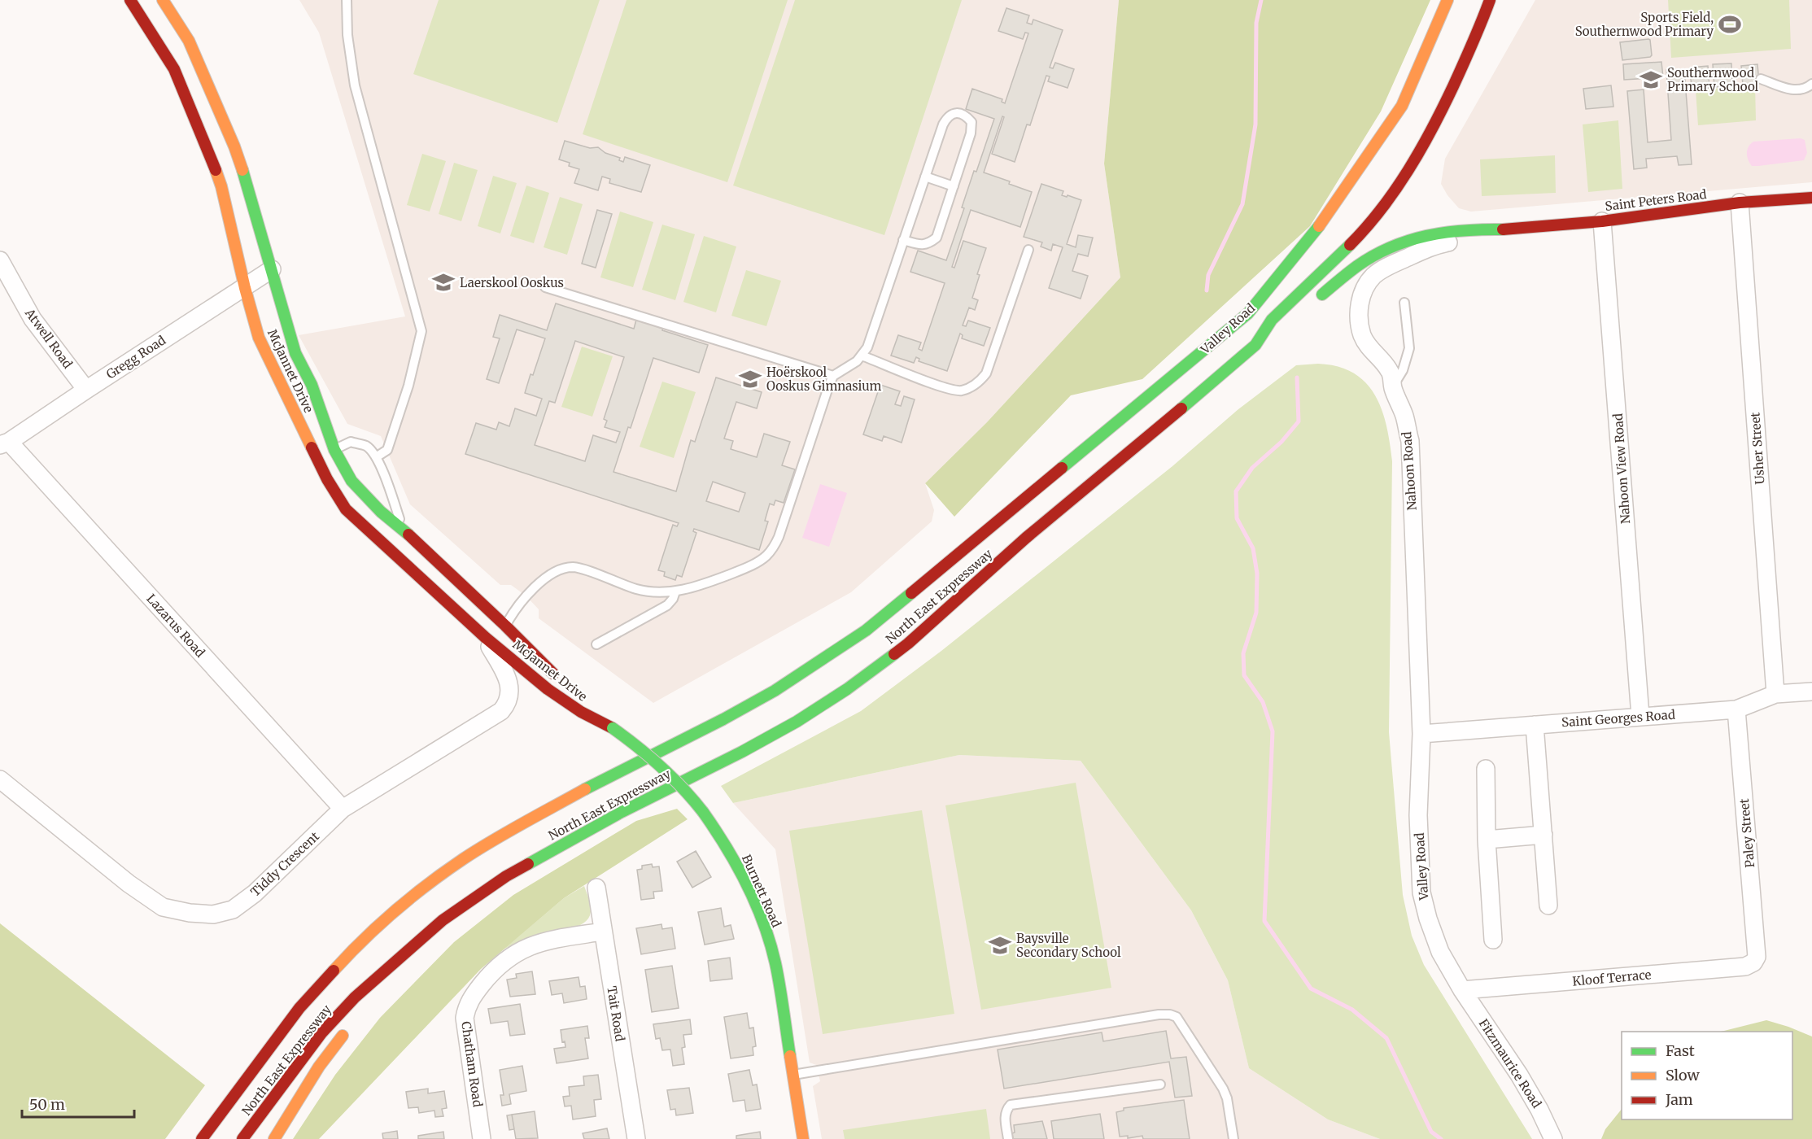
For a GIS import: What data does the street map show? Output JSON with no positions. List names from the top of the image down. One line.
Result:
{"streets":{"main road":["Saint Peters Road","Valley Road","McJannet Drive","North East Expressway","Burnett Road"],"street":["Atwell Road","Gregg Road","Usher Street","Nahoon View Road","Nahoon Road","Lazarus Road","Saint Georges Road","Paley Street","Tiddy Crescent","Kloof Terrace","Tait Road","Fitzmaurice Road","Chatham Road"]},"crossings":[["Saint Peters Road","Usher Street"],["Saint Peters Road","Nahoon View Road"],["Saint Peters Road","Nahoon Road"],["Valley Road","Nahoon Road"],["Valley Road","North East Expressway"],["Valley Road","Saint Georges Road"],["Valley Road","Kloof Terrace"],["Valley Road","Fitzmaurice Road"],["Atwell Road","Gregg Road"],["Gregg Road","McJannet Drive"],["Gregg Road","Lazarus Road"],["McJannet Drive","Tiddy Crescent"],["McJannet Drive","Burnett Road"],["Usher Street","Saint Georges Road"],["Nahoon View Road","Saint Georges Road"],["Nahoon Road","Saint Georges Road"],["Lazarus Road","Tiddy Crescent"],["Saint Georges Road","Paley Street"],["Paley Street","Kloof Terrace"],["Kloof Terrace","Fitzmaurice Road"],["Tait Road","Chatham Road"]],"places":{"sports":["Sports Field, Southernwood Primary"],"school or university":["Southernwood Primary School","Laerskool Ooskus","Hoërskool Ooskus Gimnasium","Baysville Secondary School"]},"legend":["Fast","Slow","Jam"],"scale_bar":"50 m"}
